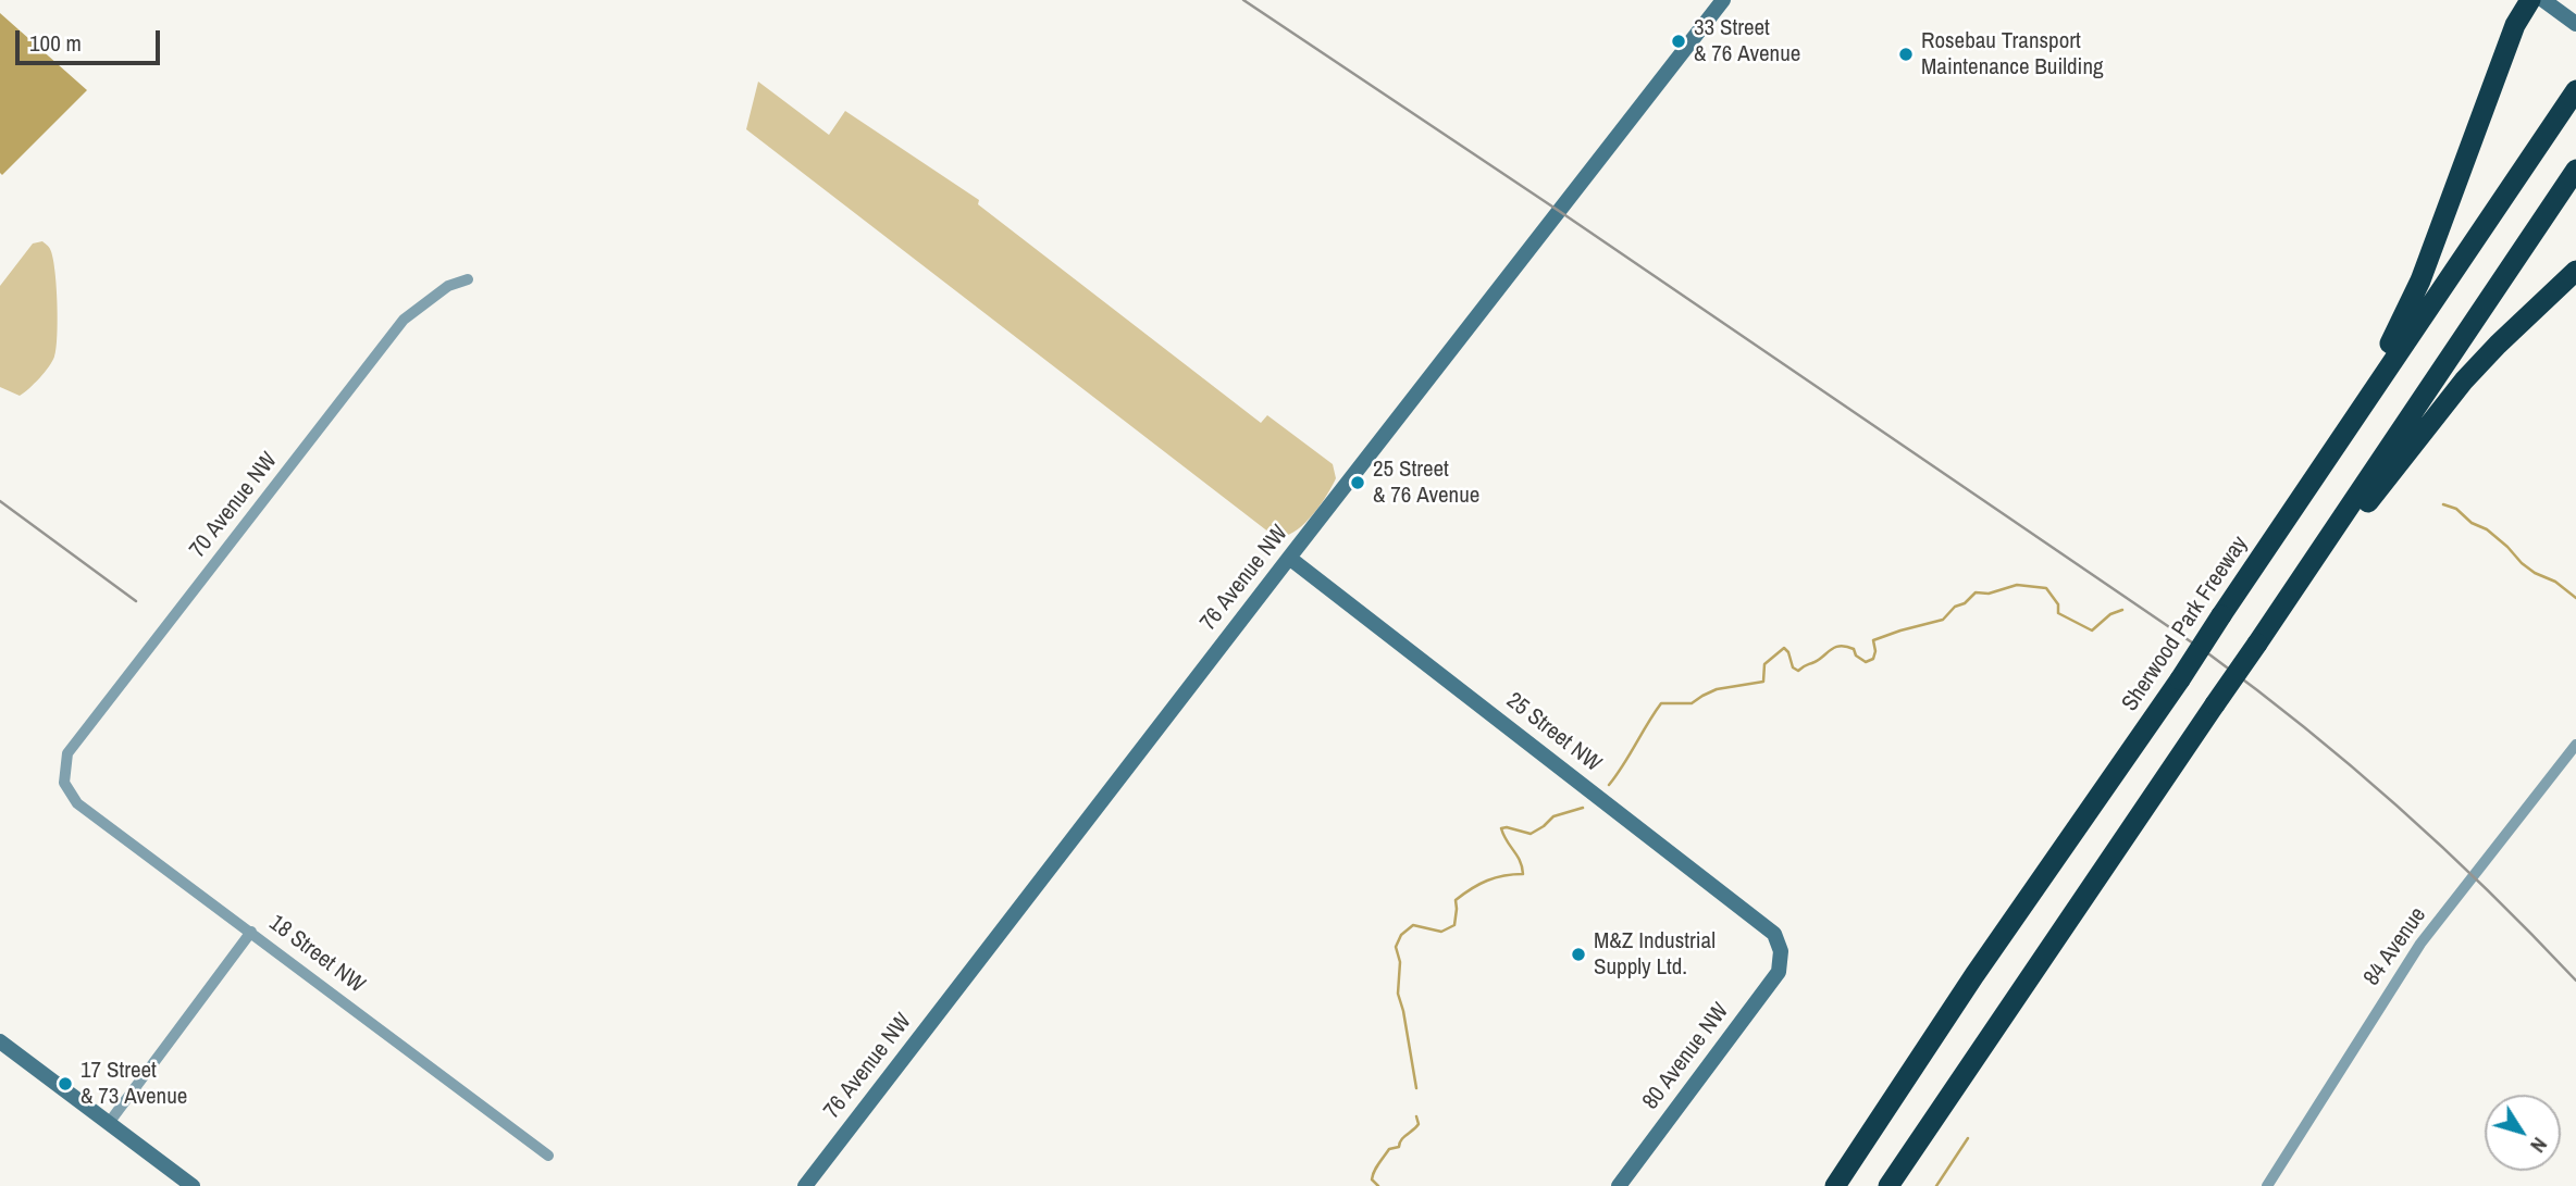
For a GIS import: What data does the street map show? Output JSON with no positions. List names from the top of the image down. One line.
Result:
{"streets":{"highway":["Sherwood Park Freeway"],"street":["70 Avenue NW","76 Avenue NW","25 Street NW","84 Avenue","18 Street NW","80 Avenue NW"]},"crossings":[["70 Avenue NW","18 Street NW"],["76 Avenue NW","25 Street NW"],["25 Street NW","80 Avenue NW"]],"places":["33 Street & 76 Avenue","Rosebau Transport Maintenance Building","25 Street & 76 Avenue","M&Z Industrial Supply Ltd.","17 Street & 73 Avenue"],"scale_bar":"100 m","north":"bottom right"}
